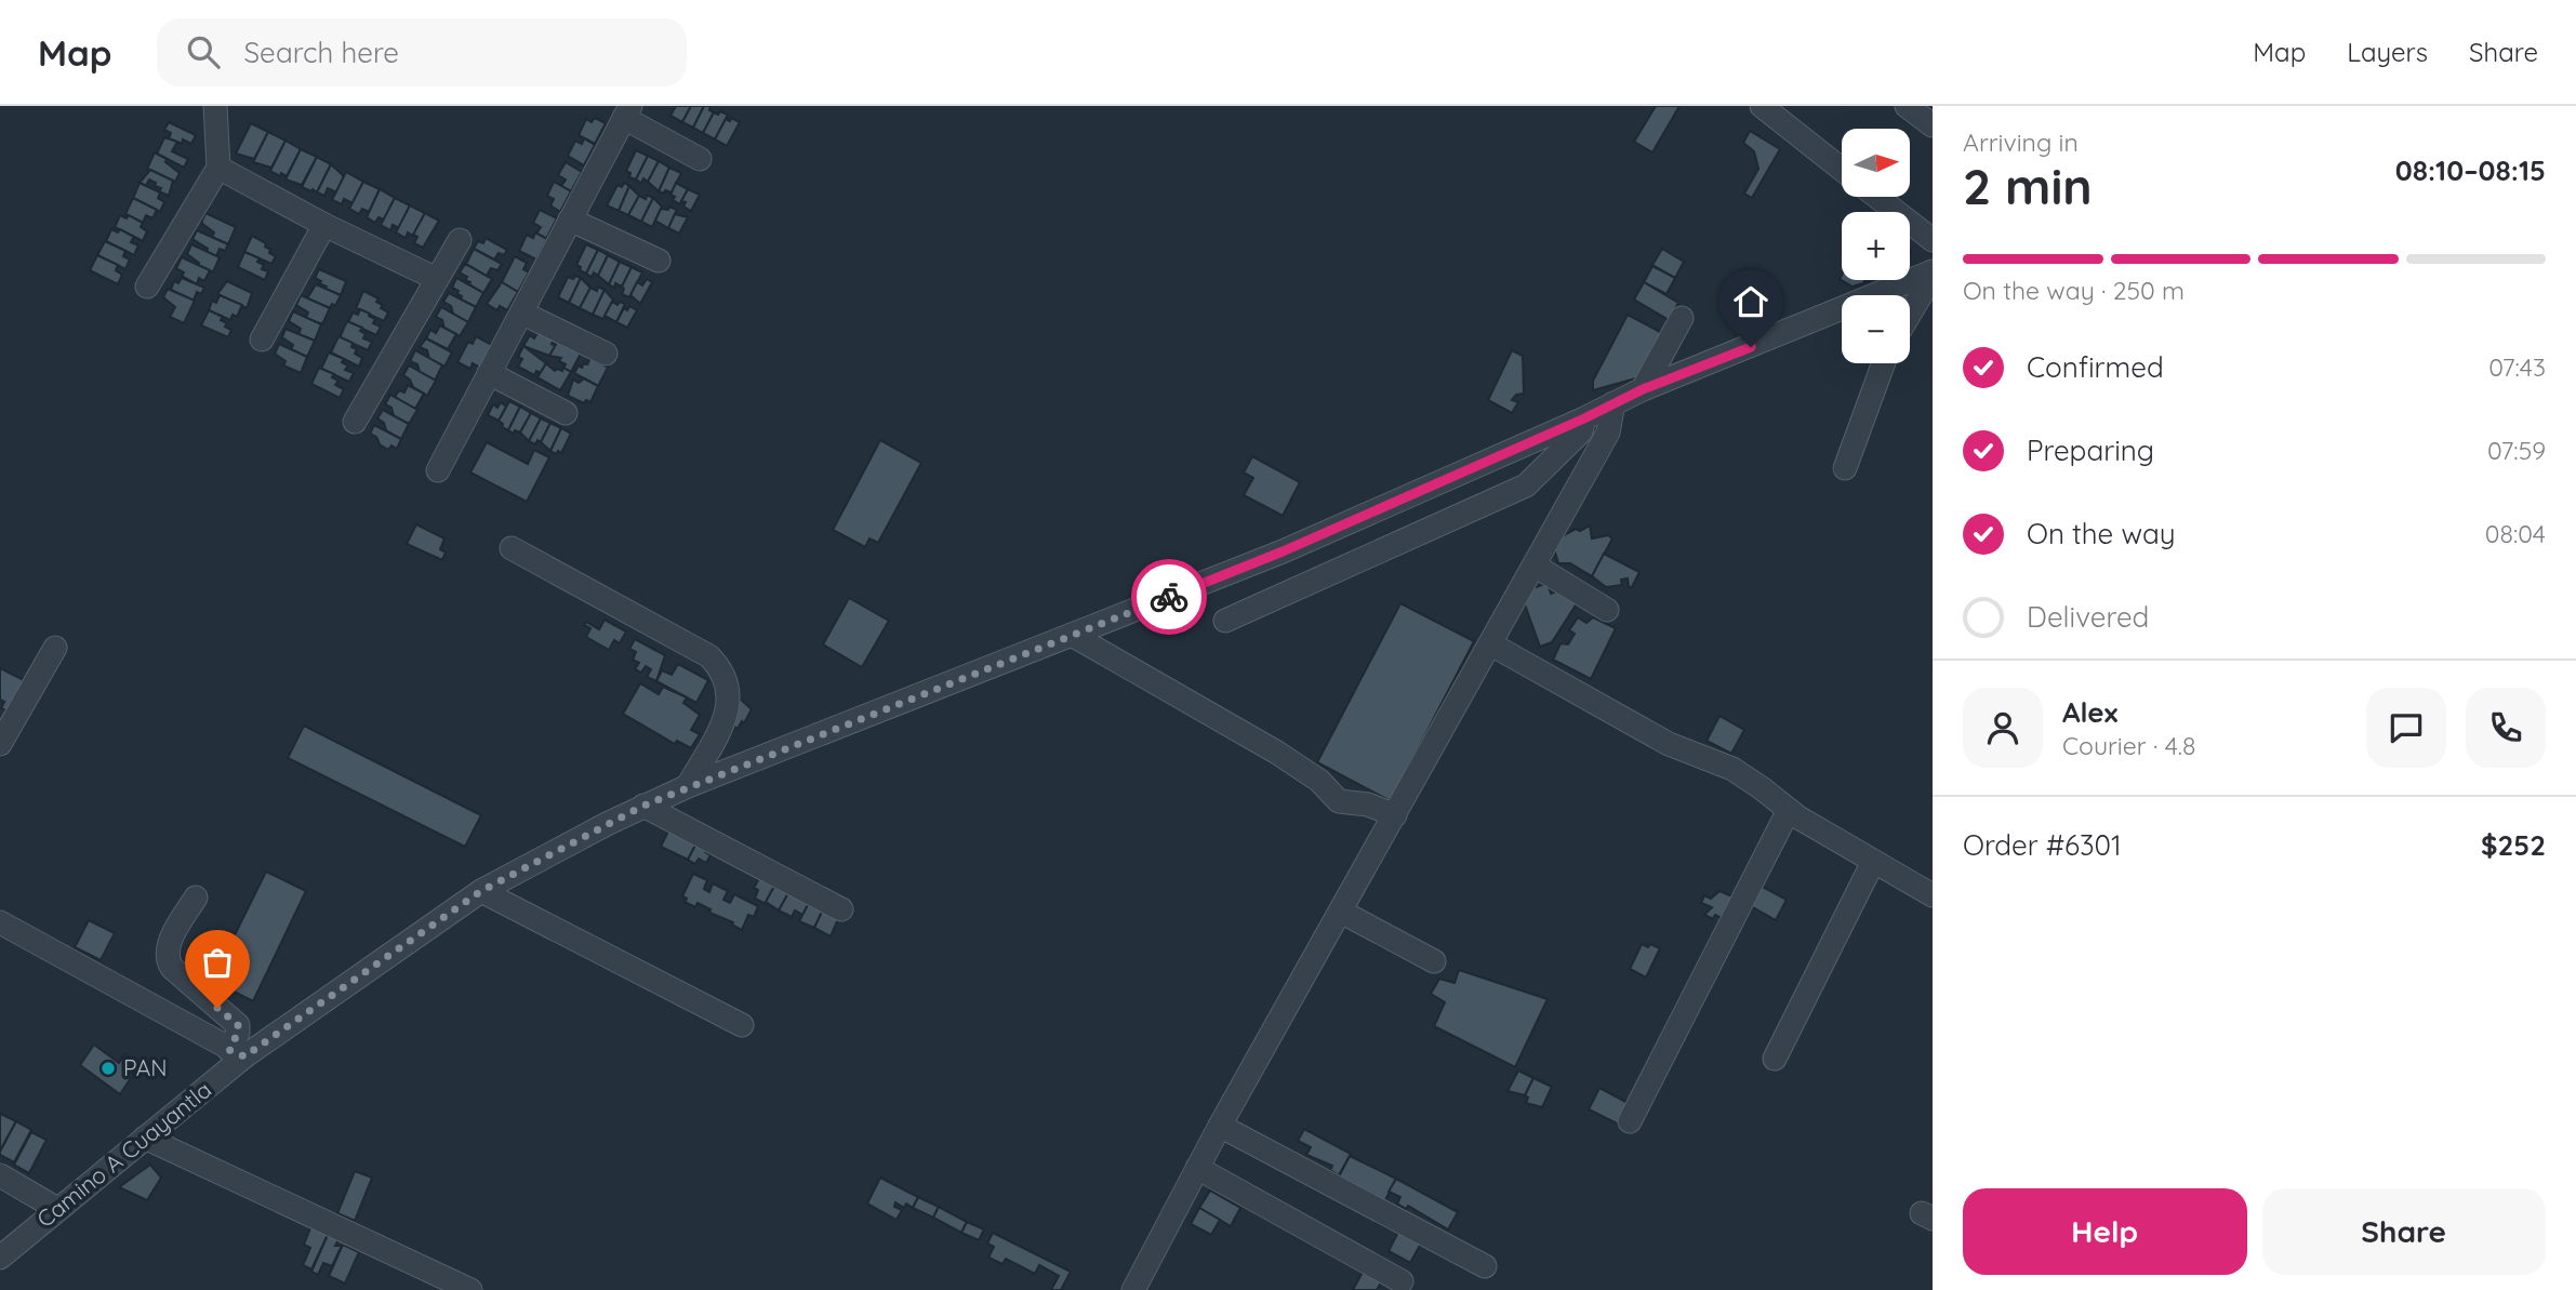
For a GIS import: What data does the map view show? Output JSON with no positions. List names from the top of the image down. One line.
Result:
{"streets":{"street":["Camino A Cuayantla"]},"places":["PAN"],"north":"right","page":{"header":"Map","search":"Search here","nav":["Map","Layers","Share"],"heading":["2 min","Arriving in","08:10–08:15"],"panel":["Alex","Courier · 4.8","Order #6301","$252"],"map_buttons":["+","−"],"bar":"On the way · 250 m","list":[["Confirmed","07:43"],["Preparing","07:59"],["On the way","08:04"],"Delivered"],"buttons":["Help","Share"]}}
